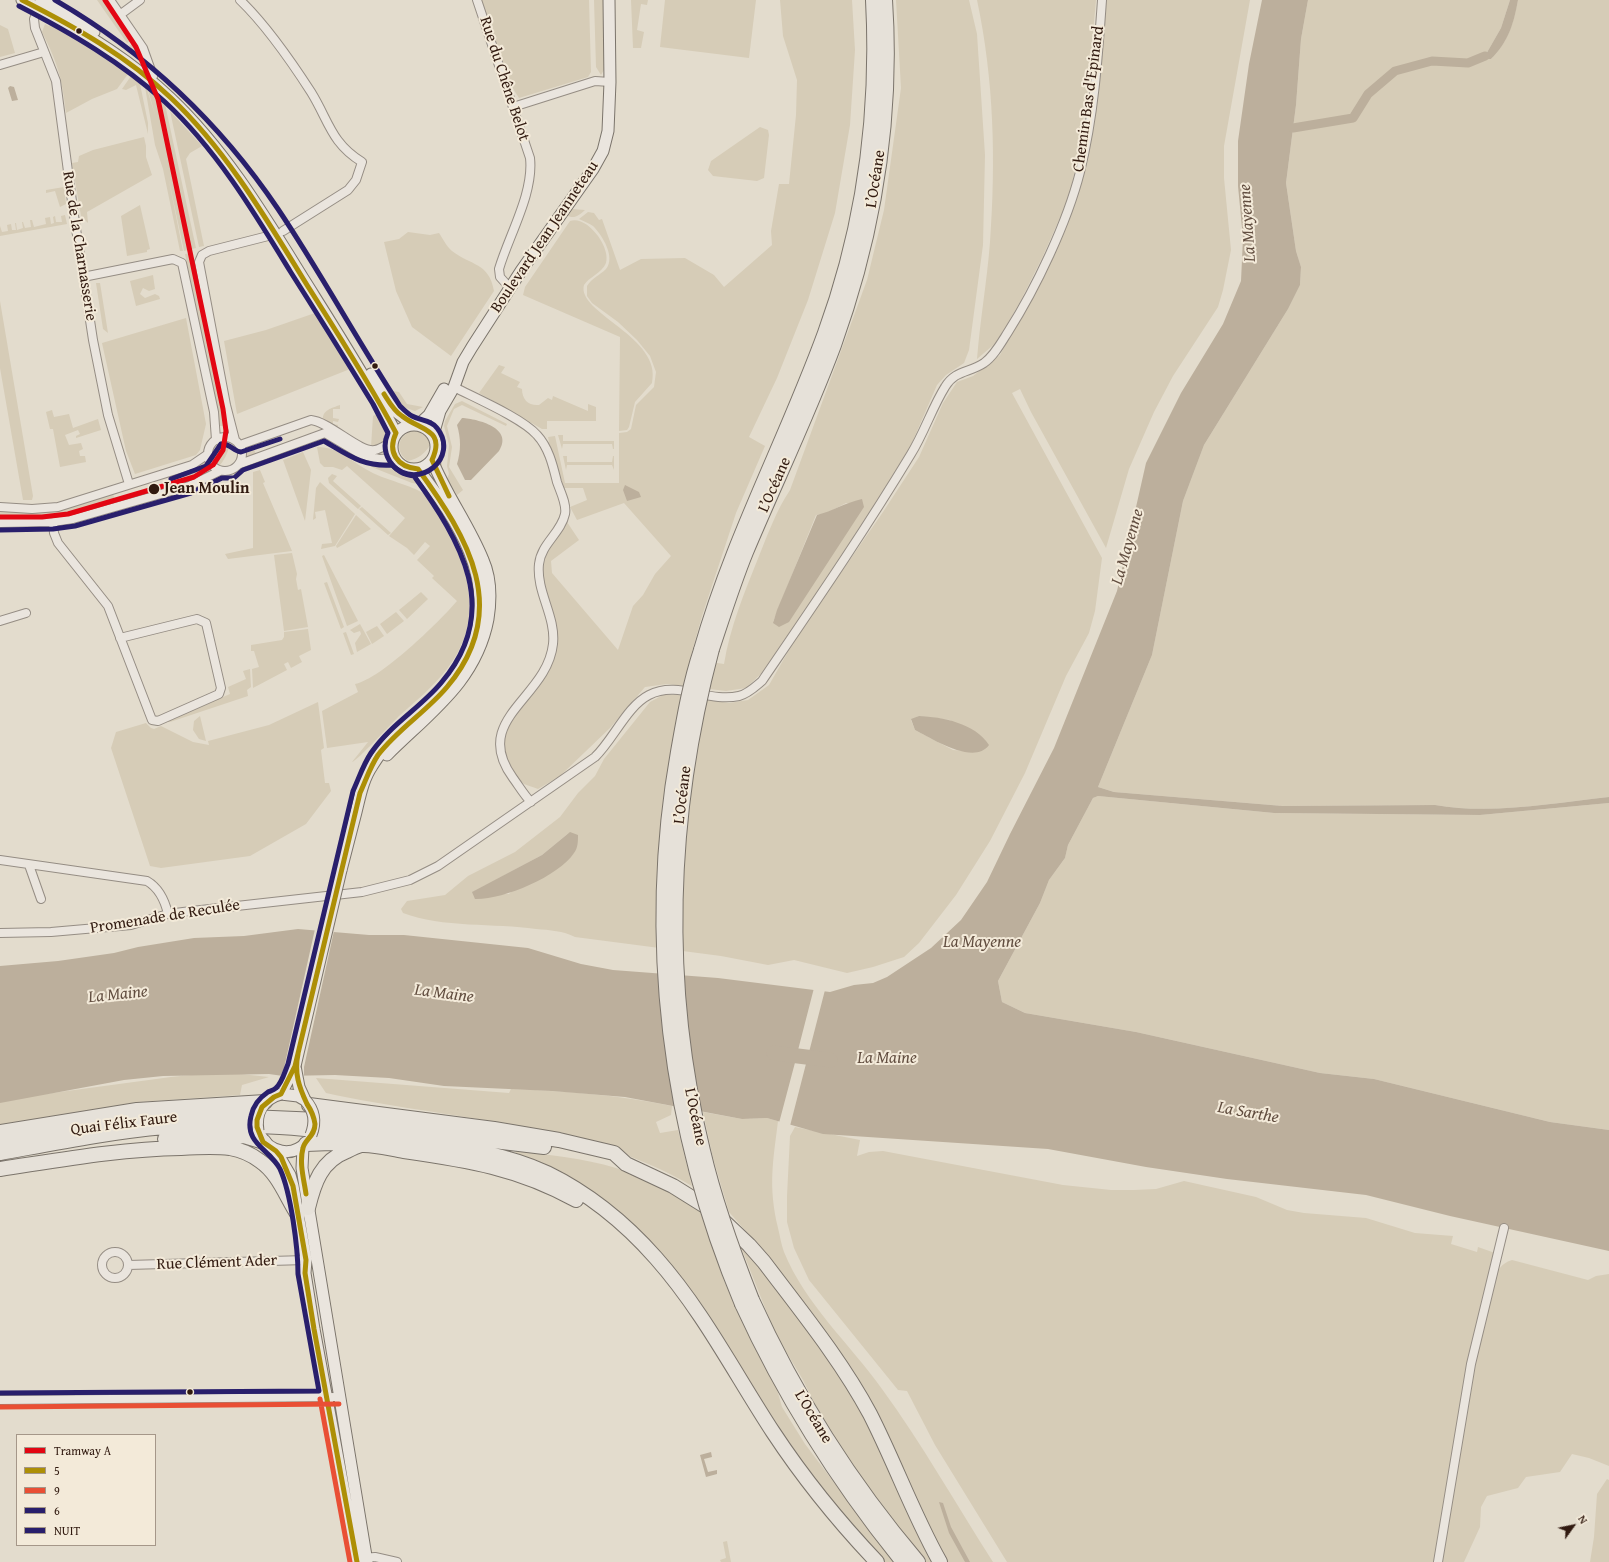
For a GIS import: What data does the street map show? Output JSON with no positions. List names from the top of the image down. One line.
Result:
{"streets":{"highway":["L’Océane","Quai Félix Faure"],"main road":["Boulevard Jean Jeanneteau"],"street":["Rue du Chêne Belot","Chemin Bas d'Epinard","Rue de la Charnasserie","Promenade de Reculée","Rue Clément Ader"]},"crossings":[["Rue du Chêne Belot","Boulevard Jean Jeanneteau"],["Chemin Bas d'Epinard","Promenade de Reculée"]],"water":["La Mayenne","La Maine","La Sarthe"],"places":["Jean Moulin"],"lines":["tram line A","transit line 5","transit line 6","transit line NUIT","transit line 9"],"legend":["Tramway A","5","9","6","NUIT"],"north":"top right"}
